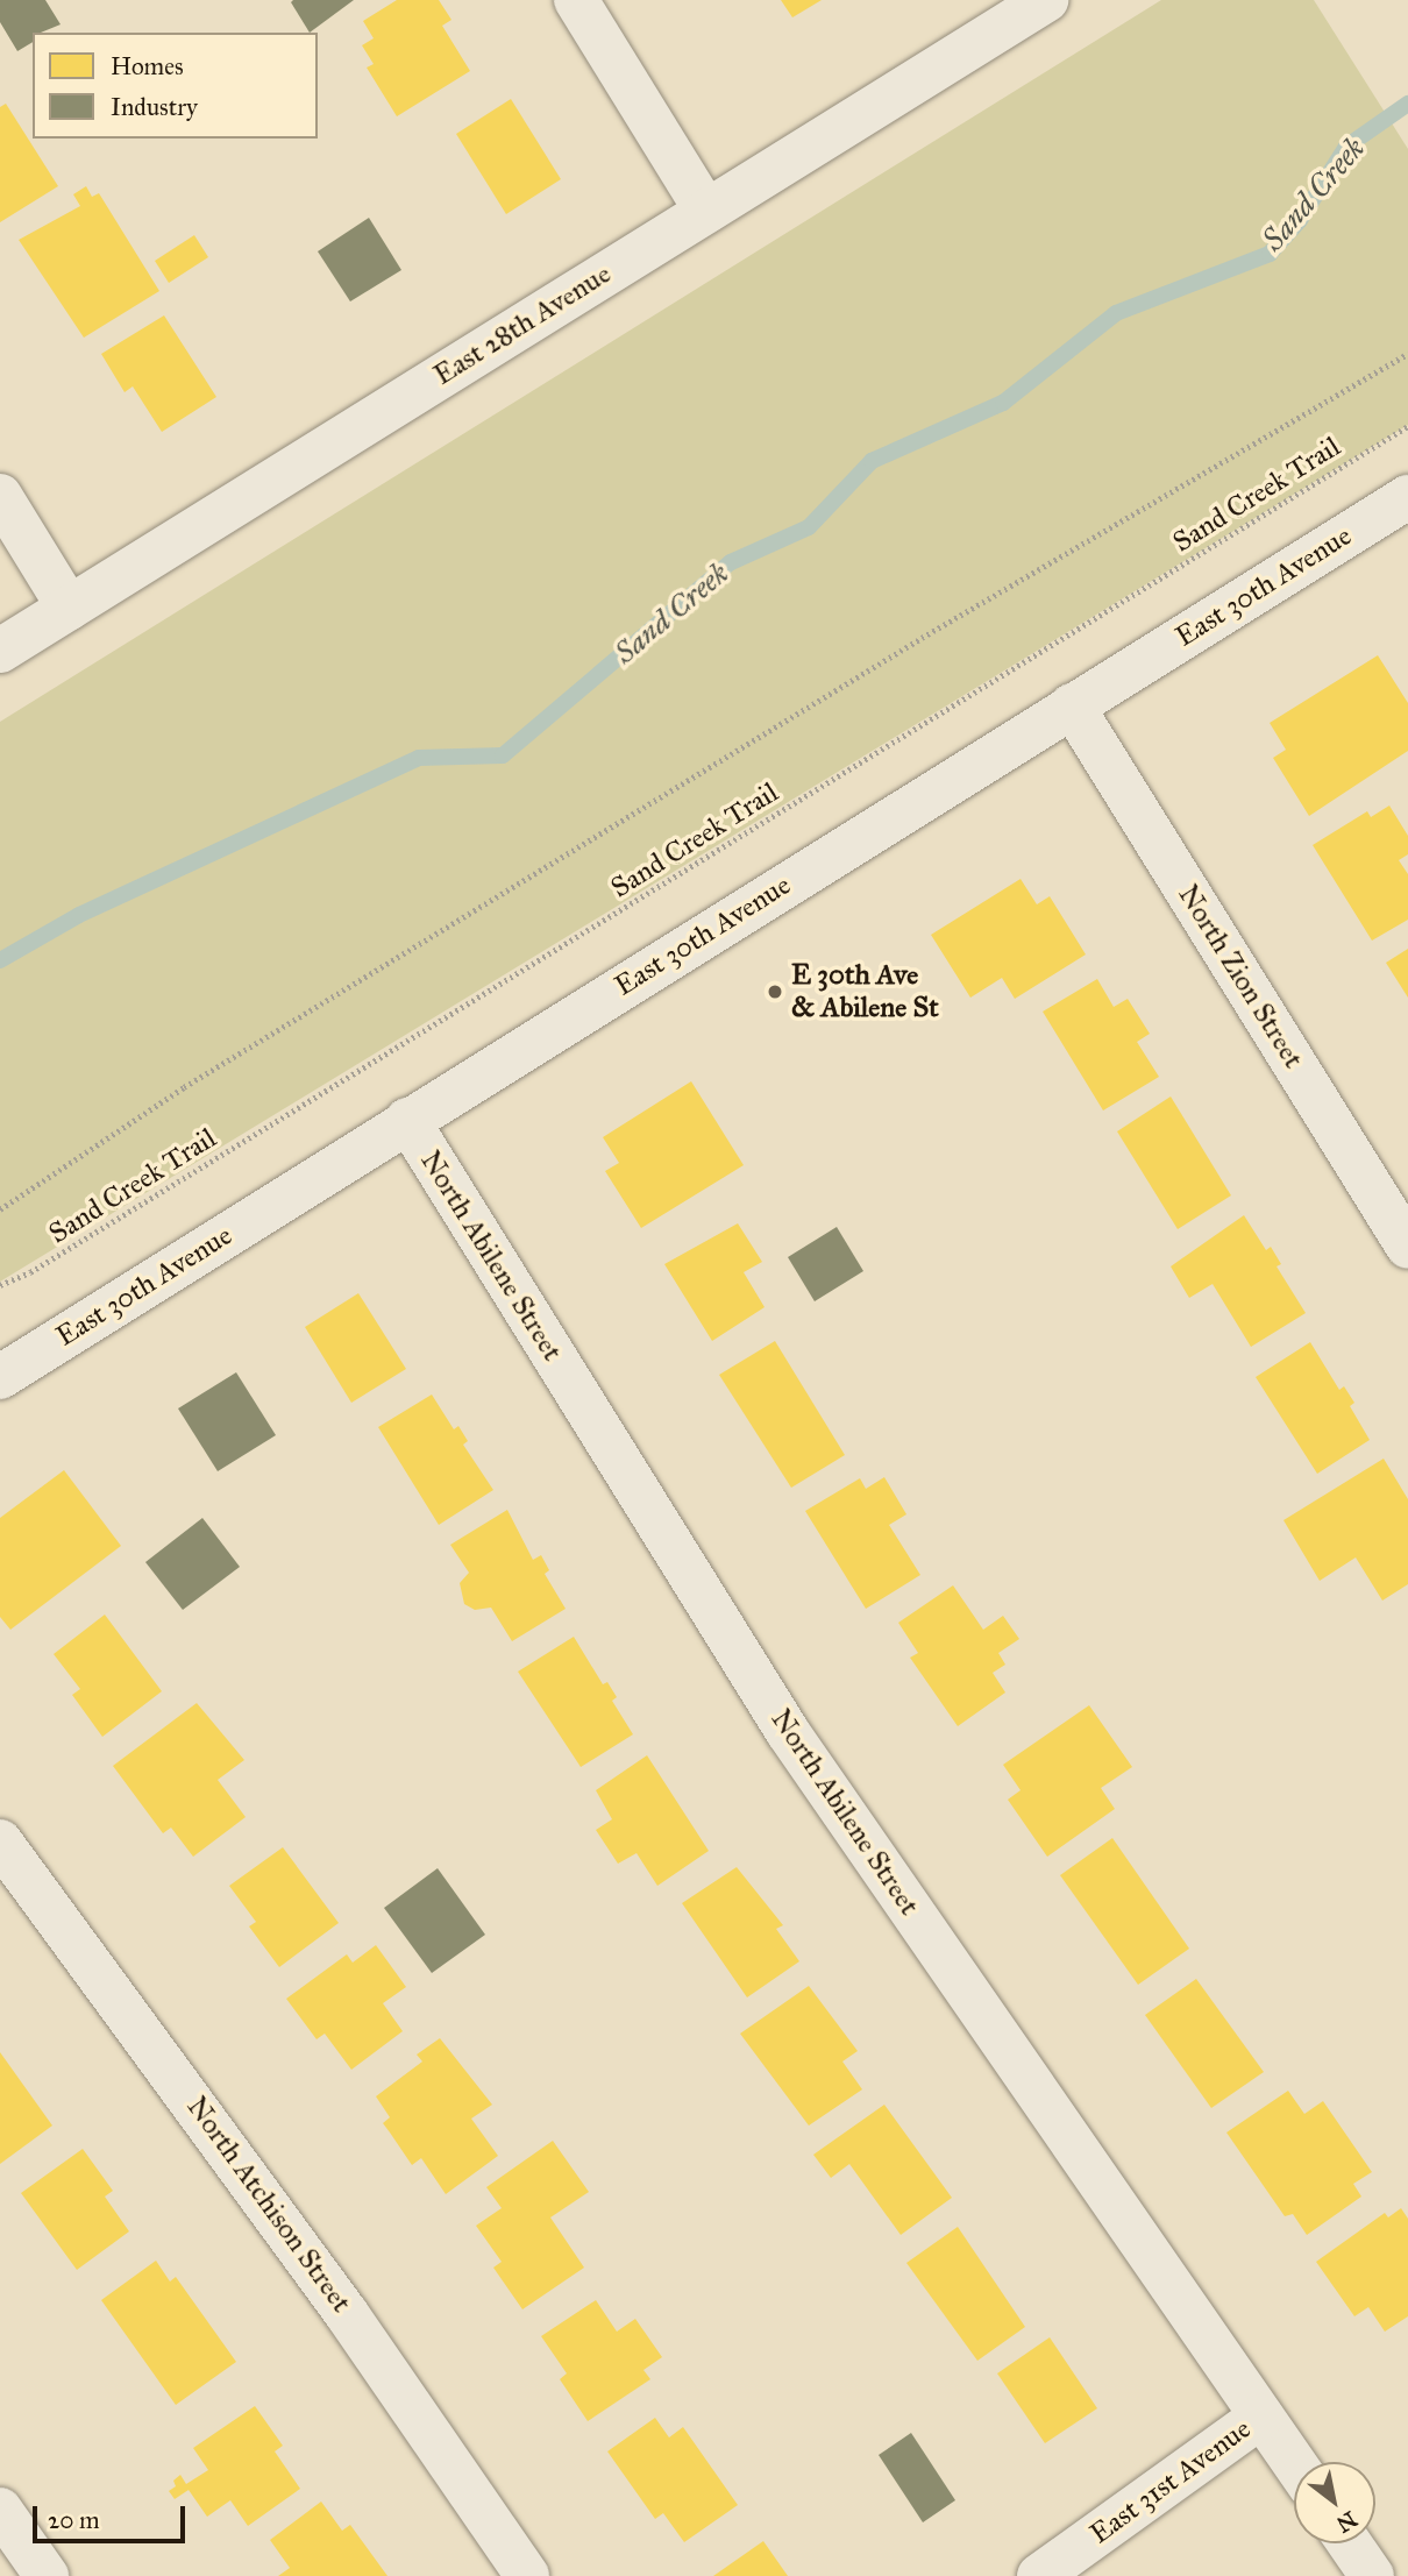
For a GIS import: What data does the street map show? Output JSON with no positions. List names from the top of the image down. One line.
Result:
{"streets":{"street":["East 28th Avenue","East 30th Avenue","North Zion Street","North Abilene Street","North Atchison Street","East 31st Avenue"],"path":["Sand Creek Trail"]},"crossings":[["East 30th Avenue","North Zion Street"],["East 30th Avenue","North Abilene Street"],["North Abilene Street","East 31st Avenue"]],"water":["Sand Creek"],"places":["E 30th Ave & Abilene St"],"legend":["Homes","Industry"],"scale_bar":"20 m","north":"bottom right"}
